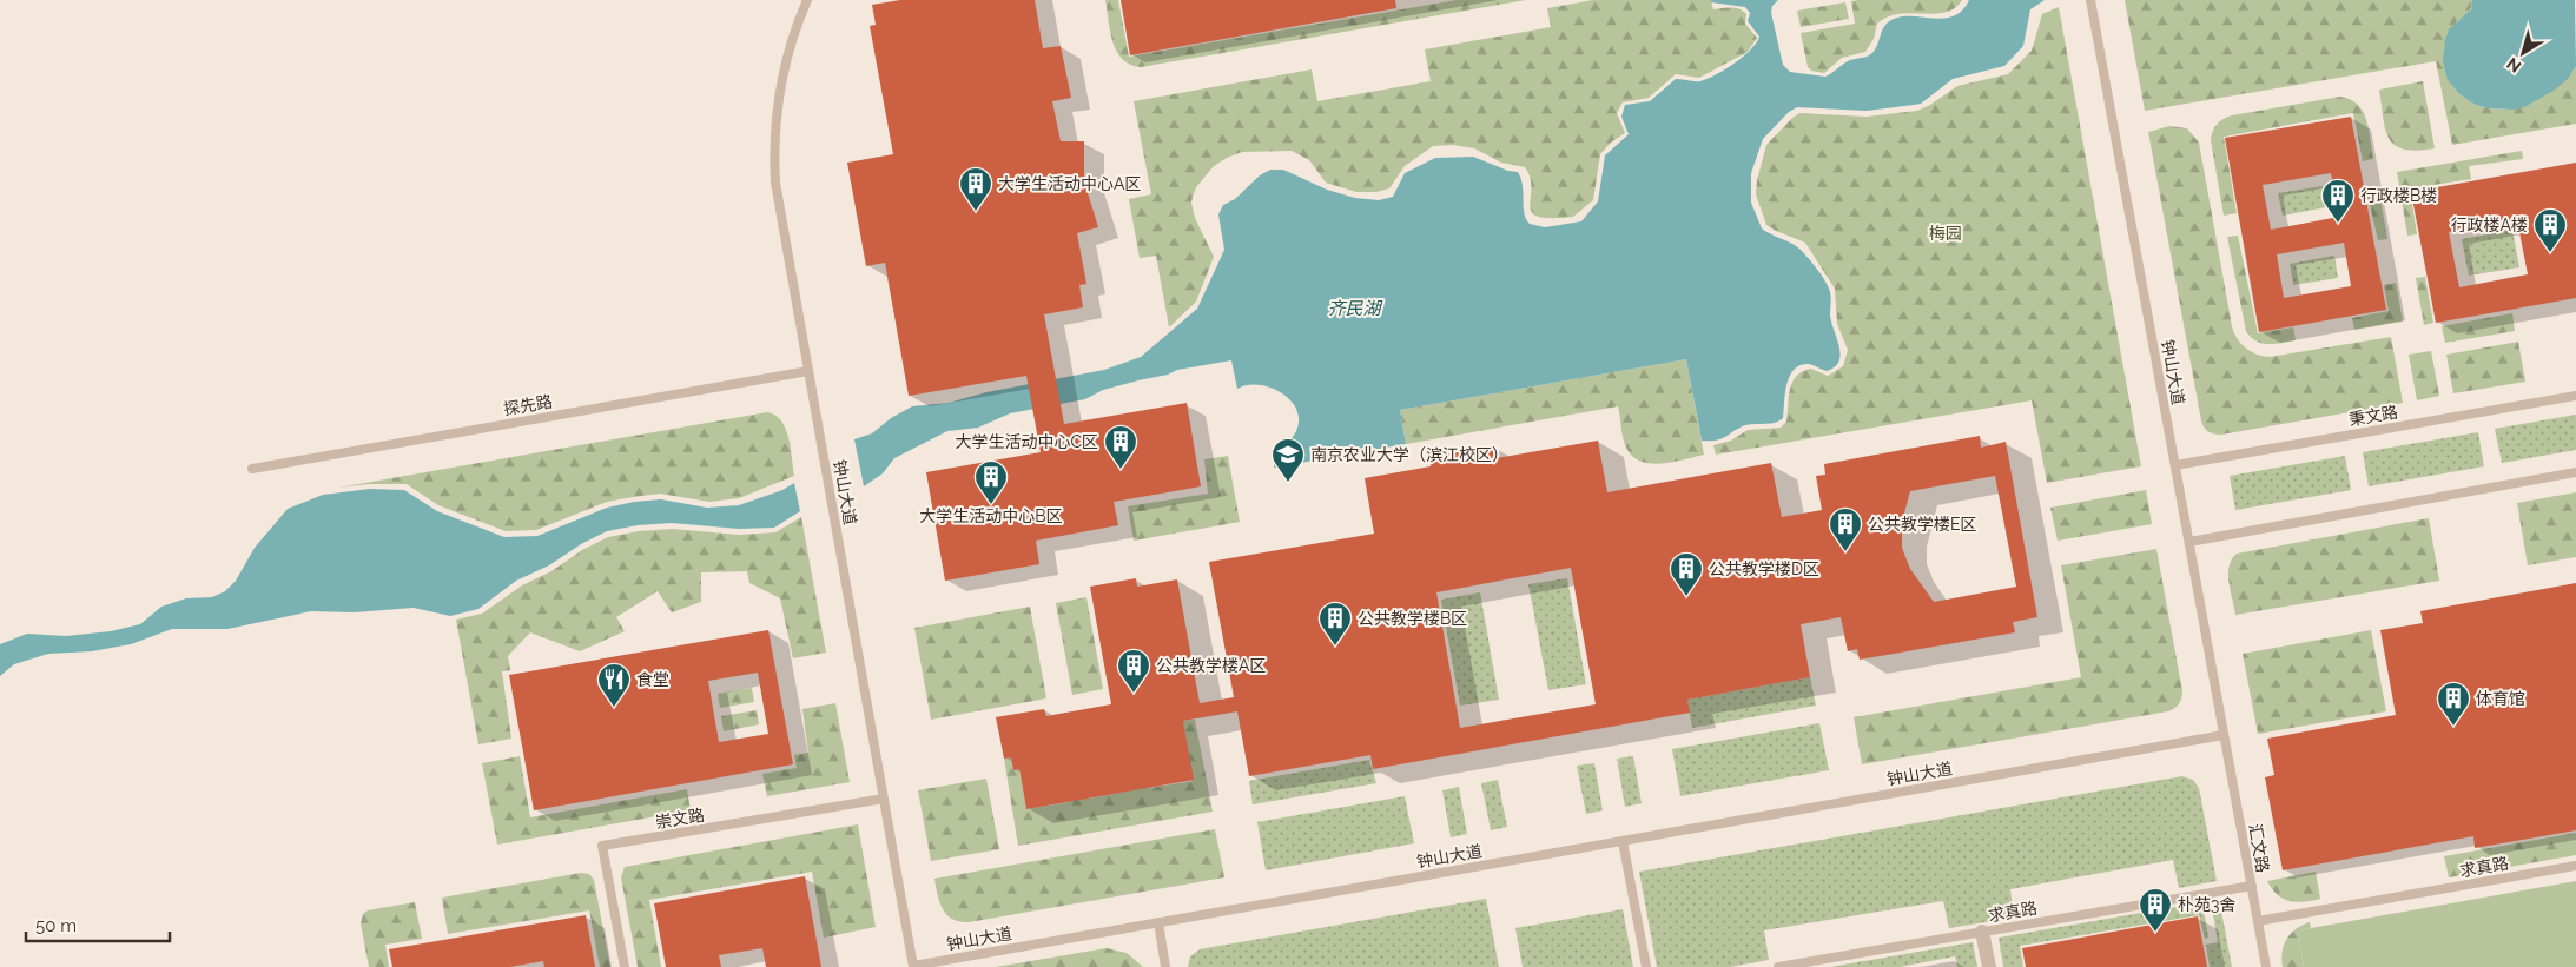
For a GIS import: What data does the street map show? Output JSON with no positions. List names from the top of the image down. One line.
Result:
{"streets":{"lane":["钟山大道","探先路","秉文路","崇文路","汇文路","求真路"]},"crossings":[["钟山大道","探先路"],["钟山大道","秉文路"],["钟山大道","崇文路"],["钟山大道","汇文路"],["汇文路","求真路"]],"water":["齐民湖"],"parks":["梅园"],"places":{"building":["大学生活动中心A区","行政楼B楼","行政楼A楼","大学生活动中心C区","大学生活动中心B区","公共教学楼E区","公共教学楼D区","公共教学楼B区","公共教学楼A区","体育馆","朴苑3舍"],"school or university":["南京农业大学（滨江校区）"],"restaurant":["食堂"]},"scale_bar":"50 m","north":"bottom left"}
